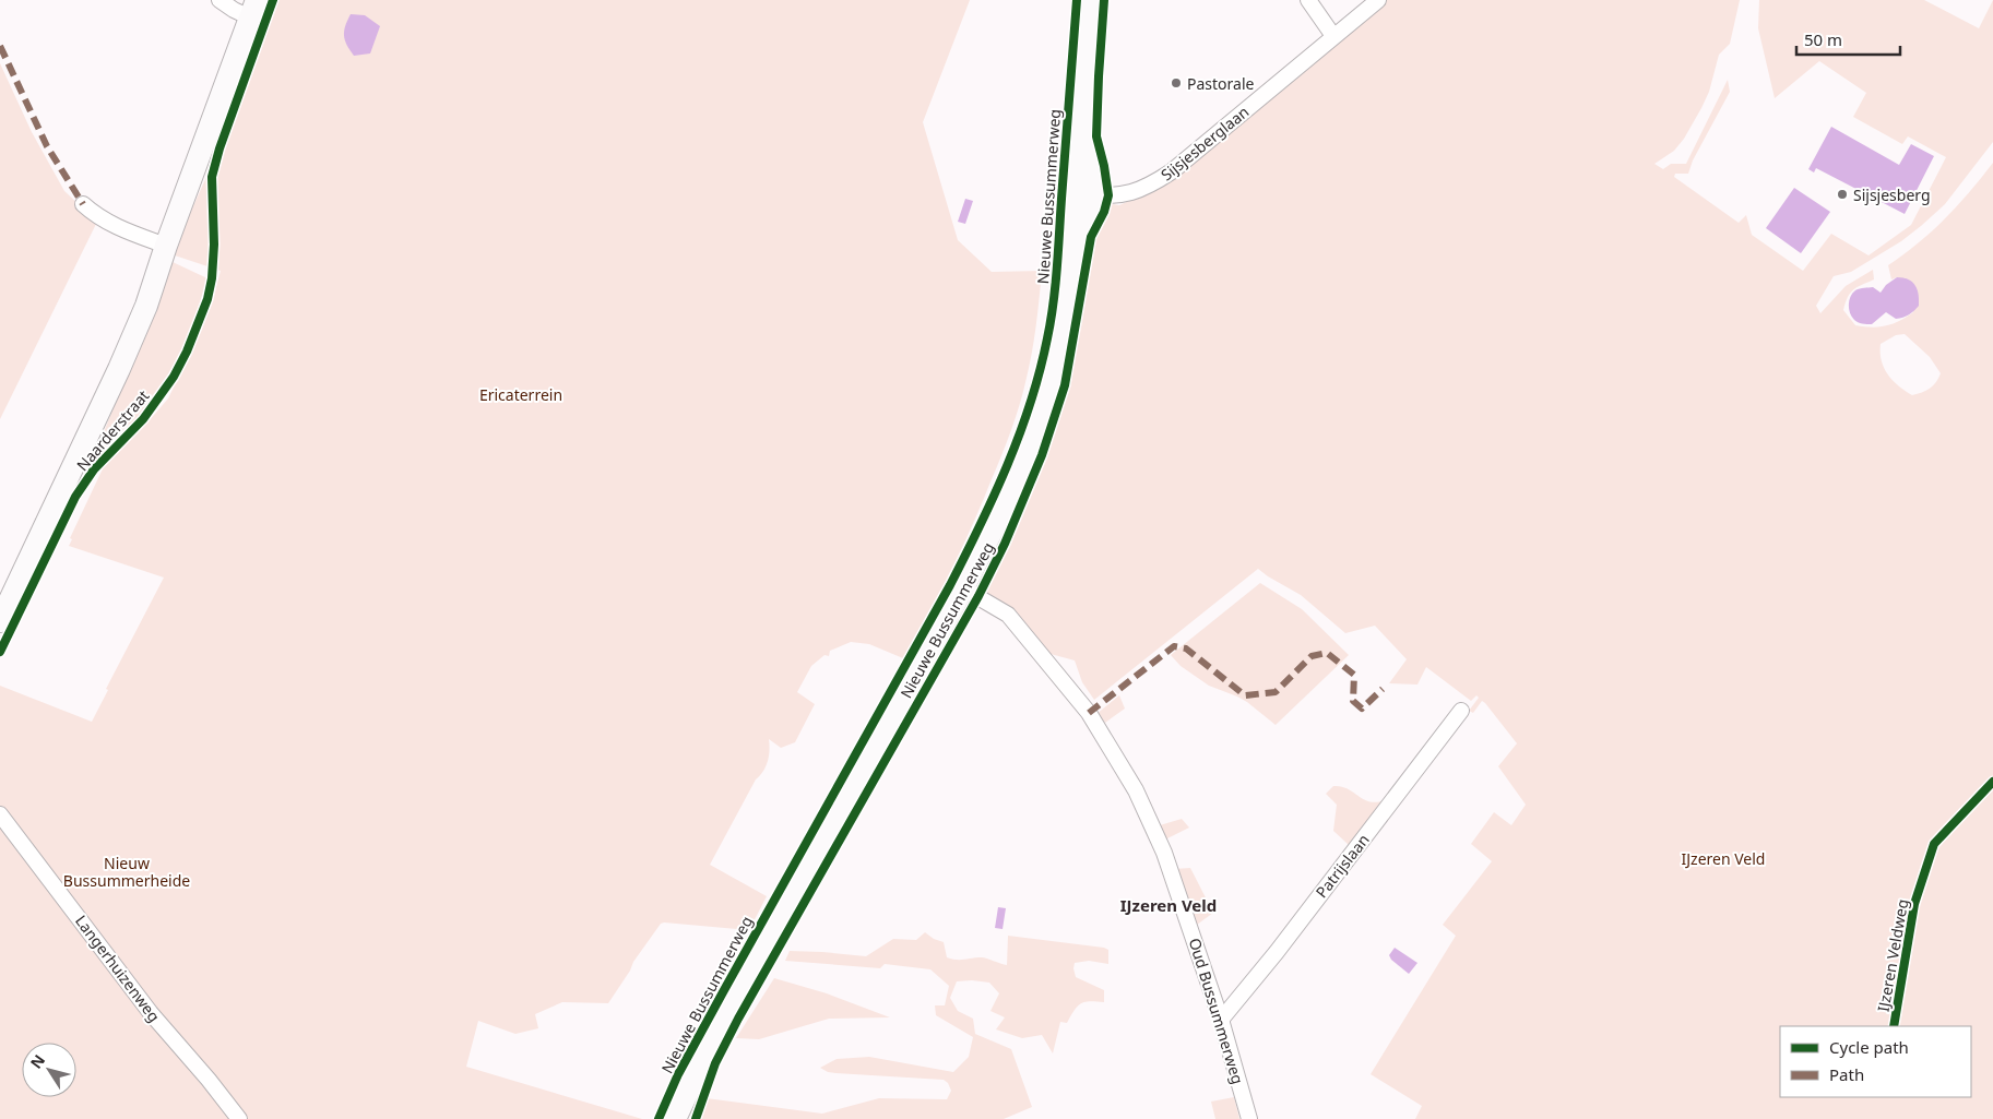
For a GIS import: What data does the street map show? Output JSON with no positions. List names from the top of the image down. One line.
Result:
{"streets":{"main road":["Nieuwe Bussummerweg","Naarderstraat"],"street":["Sijsjesberglaan","Patrijslaan","Langerhuizenweg","Oud Bussummerweg"],"cycle path":["IJzeren Veldweg"]},"crossings":[["Sijsjesberglaan","Nieuwe Bussummerweg"],["Nieuwe Bussummerweg","Oud Bussummerweg"],["Patrijslaan","Oud Bussummerweg"]],"districts":["IJzeren Veld"],"parks":["Ericaterrein","IJzeren Veld","Nieuw Bussummerheide"],"places":["Pastorale","Sijsjesberg"],"legend":["Cycle path","Path"],"scale_bar":"50 m","north":"top left"}
